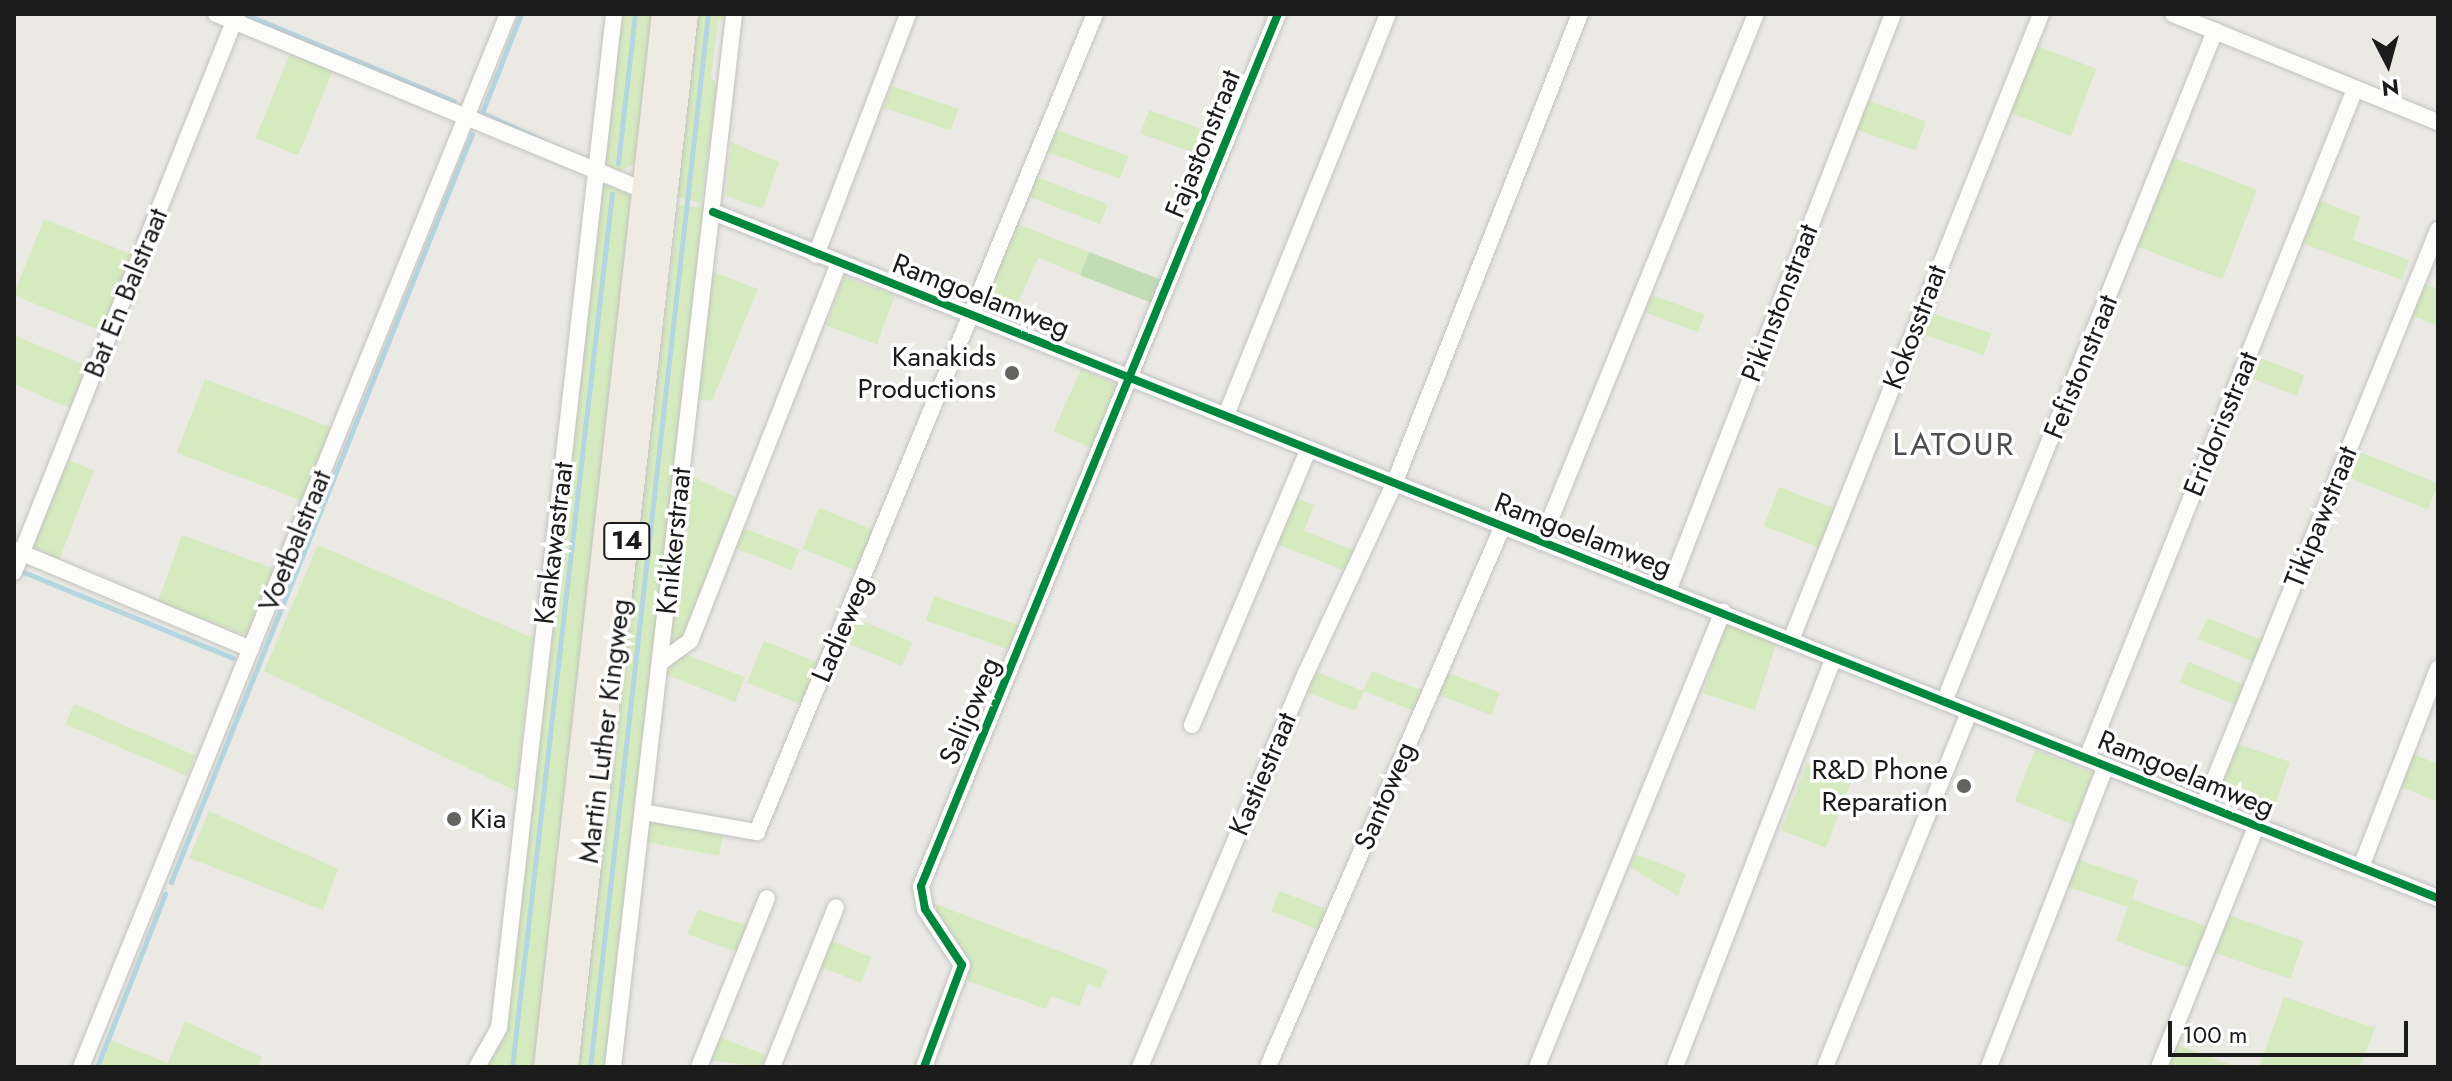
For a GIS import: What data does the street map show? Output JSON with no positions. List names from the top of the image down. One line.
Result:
{"streets":{"main road":["14","Martin Luther Kingweg"],"street":["Fajastonstraat","Bat En Balstraat","Ramgoelamweg","Pikinstonstraat","Kokosstraat","Fefistonstraat","Eridorisstraat","Tikipawstraat","Voetbalstraat","Knikkerstraat","Kankawastraat","Ladieweg","Salijoweg","Kastiestraat","Santoweg"]},"crossings":[["Fajastonstraat","Ramgoelamweg"],["Fajastonstraat","Salijoweg"],["Ramgoelamweg","Pikinstonstraat"],["Ramgoelamweg","Kokosstraat"],["Ramgoelamweg","Fefistonstraat"],["Ramgoelamweg","Eridorisstraat"],["Ramgoelamweg","Tikipawstraat"],["Ramgoelamweg","Knikkerstraat"],["Ramgoelamweg","Ladieweg"],["Ramgoelamweg","Salijoweg"],["Ramgoelamweg","Kastiestraat"],["Ramgoelamweg","Santoweg"],["Knikkerstraat","Ladieweg"]],"districts":["LATOUR"],"places":["Kanakids Productions","R&D Phone Reparation","Kia"],"scale_bar":"100 m","north":"bottom"}
